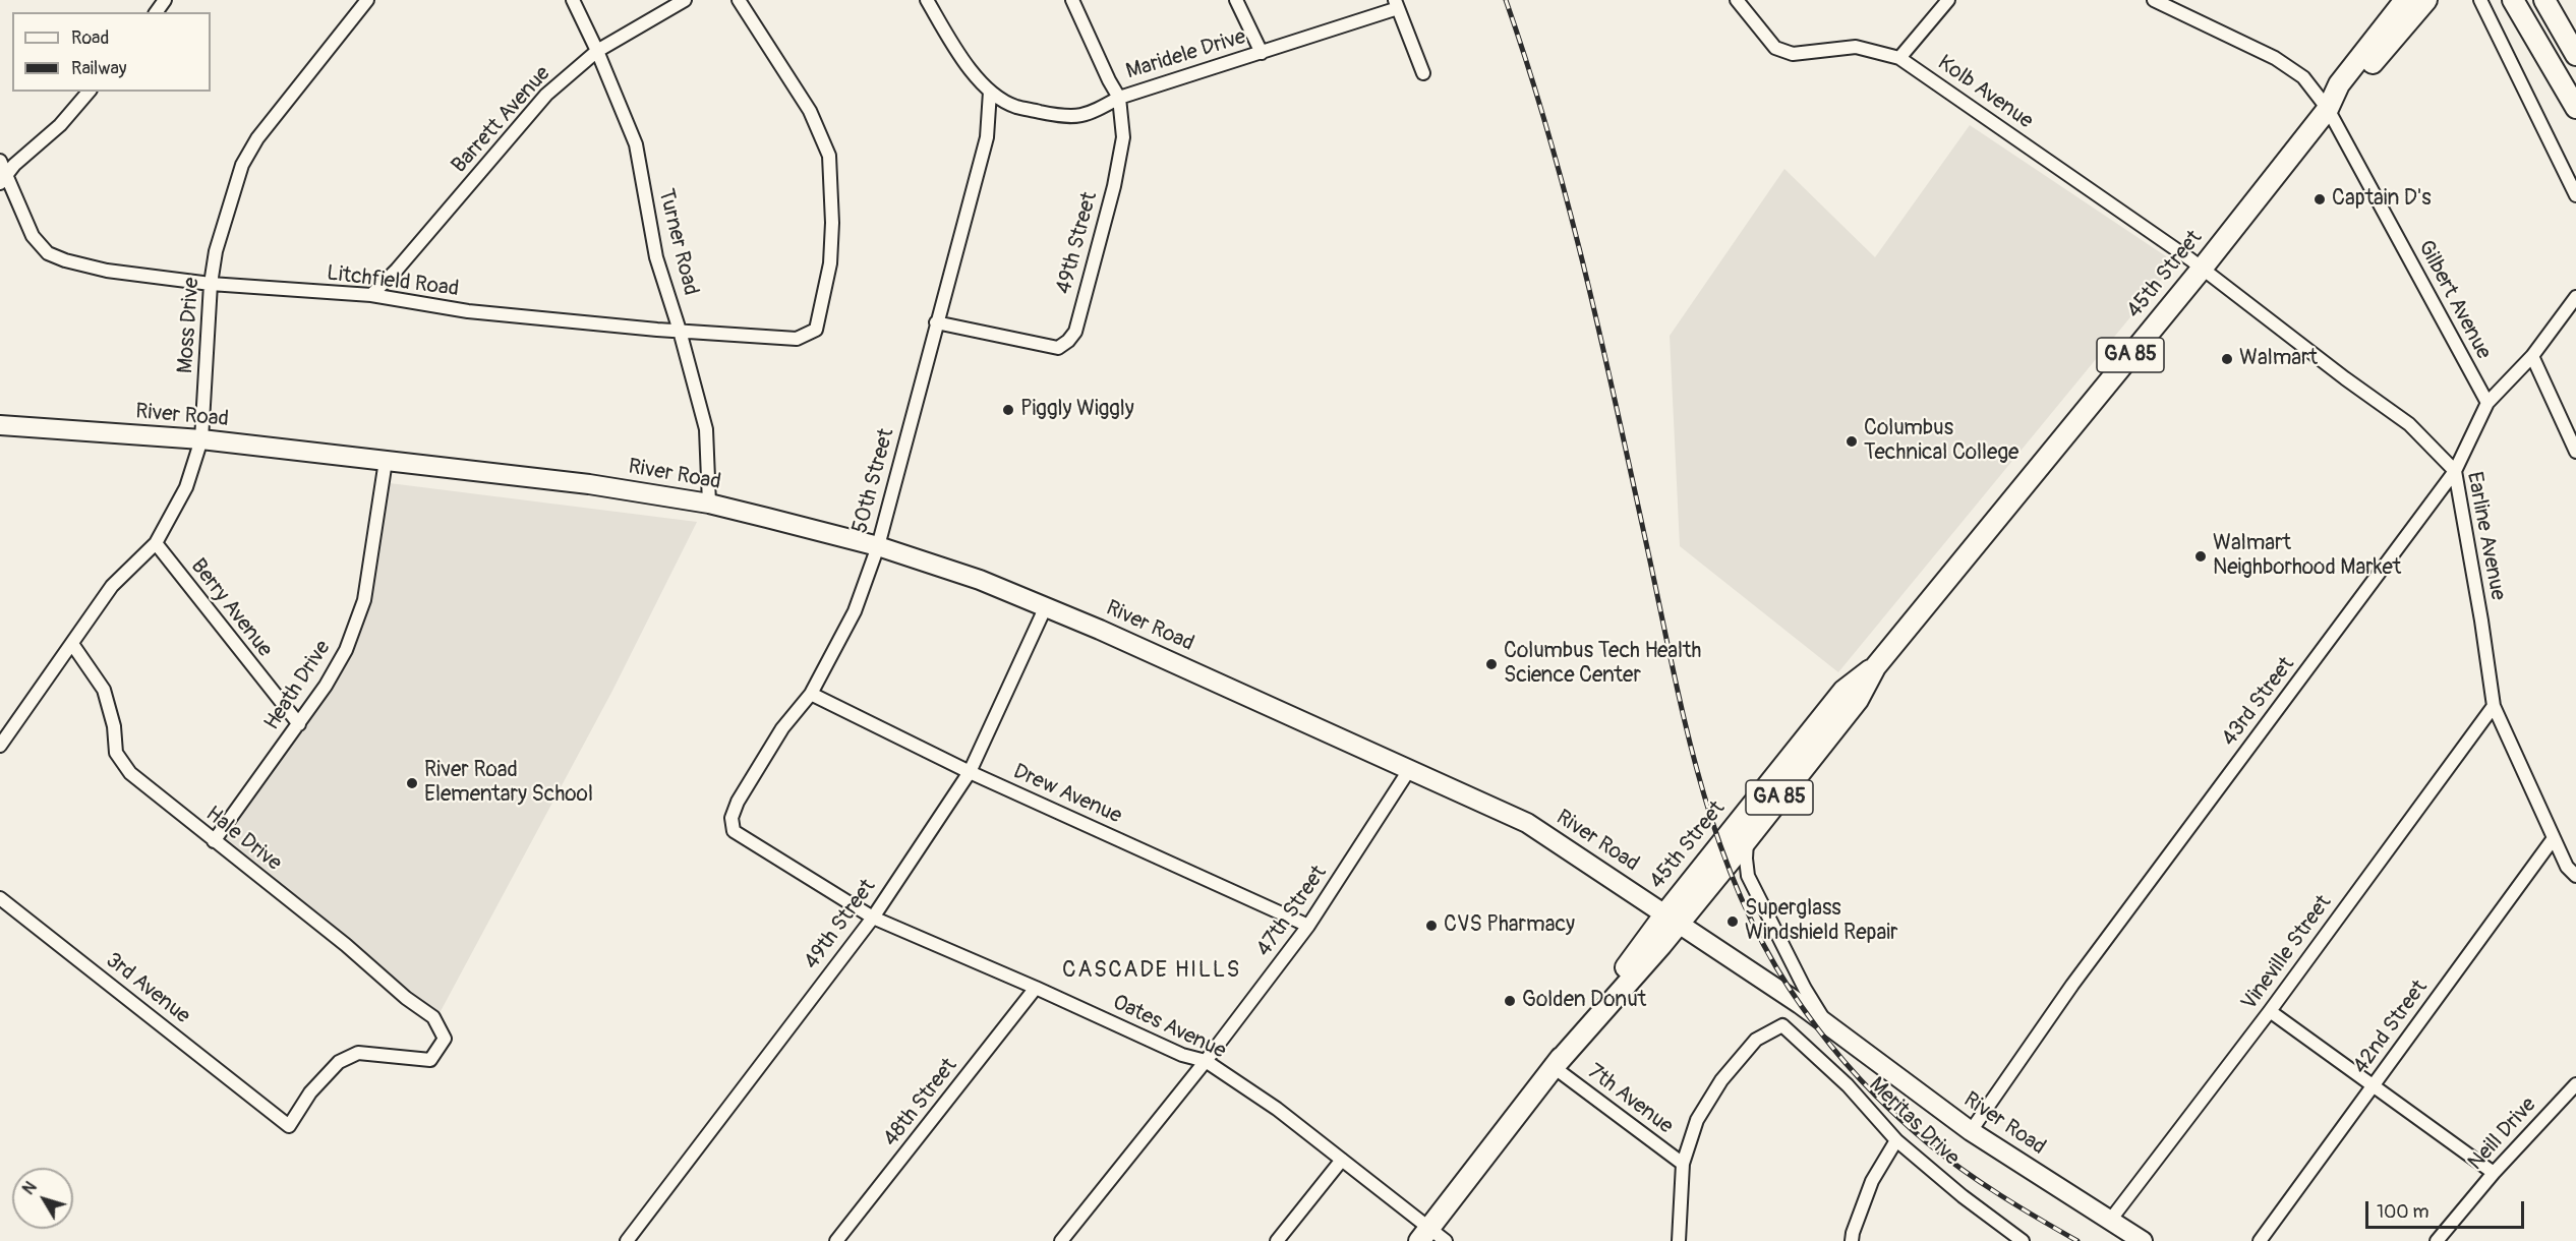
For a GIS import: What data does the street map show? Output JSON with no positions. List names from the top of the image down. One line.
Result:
{"streets":{"main road":["45th Street","GA 85","River Road"],"street":["Maridele Drive","Kolb Avenue","Barrett Avenue","Turner Road","49th Street","Litchfield Road","Gilbert Avenue","Moss Drive","50th Street","Earline Avenue","Berry Avenue","Heath Drive","43rd Street","Drew Avenue","Hale Drive","47th Street","Vineville Street","3rd Avenue","Oates Avenue","42nd Street","7th Avenue","48th Street","Meritas Drive","Neill Drive"]},"crossings":[["Maridele Drive","49th Street"],["Maridele Drive","50th Street"],["Kolb Avenue","45th Street"],["Kolb Avenue","Earline Avenue"],["Barrett Avenue","Turner Road"],["Barrett Avenue","Litchfield Road"],["Turner Road","Litchfield Road"],["Turner Road","River Road"],["49th Street","River Road"],["49th Street","50th Street"],["49th Street","Drew Avenue"],["49th Street","Oates Avenue"],["45th Street","Gilbert Avenue"],["45th Street","River Road"],["45th Street","Earline Avenue"],["45th Street","Oates Avenue"],["45th Street","7th Avenue"],["Litchfield Road","Moss Drive"],["Gilbert Avenue","43rd Street"],["Moss Drive","River Road"],["Moss Drive","Berry Avenue"],["Moss Drive","Hale Drive"],["River Road","50th Street"],["River Road","Heath Drive"],["River Road","43rd Street"],["River Road","47th Street"],["River Road","Vineville Street"],["50th Street","Drew Avenue"],["50th Street","Oates Avenue"],["Earline Avenue","43rd Street"],["Earline Avenue","Vineville Street"],["Earline Avenue","42nd Street"],["Berry Avenue","Heath Drive"],["Heath Drive","Hale Drive"],["Drew Avenue","47th Street"],["Hale Drive","3rd Avenue"],["47th Street","Oates Avenue"],["Oates Avenue","48th Street"],["7th Avenue","Meritas Drive"]],"districts":["CASCADE HILLS"],"places":["Captain D's","Walmart","Piggly Wiggly","Columbus Technical College","Walmart Neighborhood Market","Columbus Tech Health Science Center","River Road Elementary School","Superglass Windshield Repair","CVS Pharmacy","Golden Donut"],"legend":["Road","Railway"],"scale_bar":"100 m","north":"top left"}
